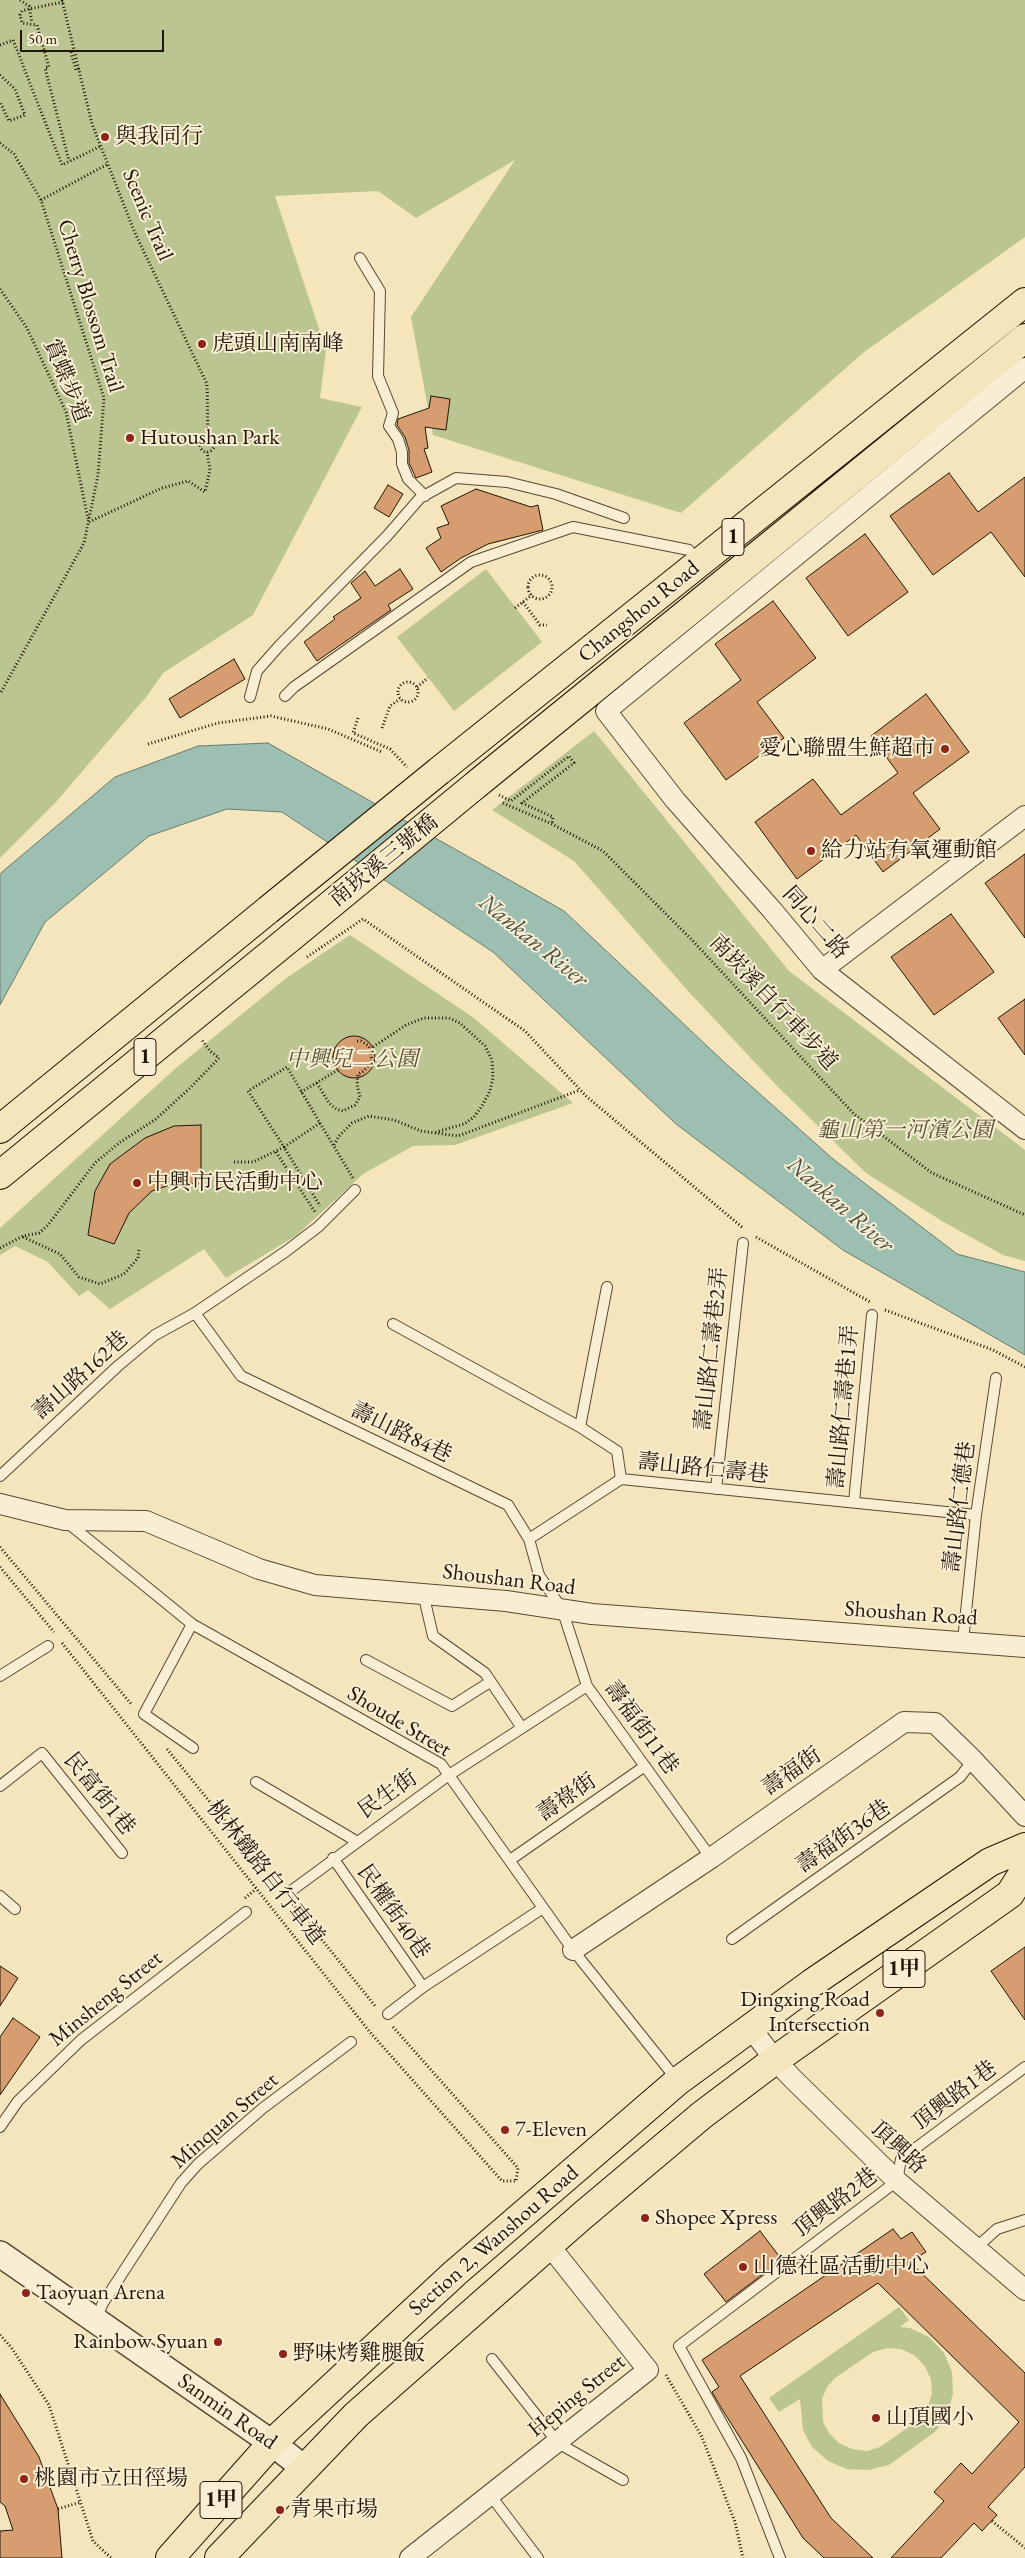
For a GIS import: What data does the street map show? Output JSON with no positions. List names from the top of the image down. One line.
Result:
{"streets":{"main road":["1","Changshou Road","南崁溪三號橋","1甲","Section 2, Wanshou Road"],"street":["同心二路","Shoushan Road","壽福街","頂興路","Heping Street","Sanmin Road"],"lane":["壽山路仁壽巷2弄","壽山路162巷","壽山路仁壽巷1弄","壽山路84巷","壽山路仁壽巷","壽山路仁德巷","Shoude Street","壽福街11巷","民富街1巷","民生街","壽祿街","壽福街36巷","民權街40巷","Minsheng Street","頂興路1巷","Minquan Street","頂興路2巷"],"path":["Scenic Trail","Cherry Blossom Trail","賞蝶步道","南崁溪自行車步道","桃林鐵路自行車道"]},"crossings":[["Scenic Trail","Cherry Blossom Trail"],["Scenic Trail","賞蝶步道"],["Cherry Blossom Trail","賞蝶步道"],["1","南崁溪三號橋"],["Changshou Road","南崁溪三號橋"],["壽山路仁壽巷2弄","壽山路仁壽巷"],["壽山路162巷","壽山路84巷"],["壽山路仁壽巷1弄","壽山路仁壽巷"],["壽山路84巷","Shoushan Road"],["壽山路84巷","壽福街11巷"],["壽山路仁壽巷","壽山路仁德巷"],["壽山路仁德巷","Shoushan Road"],["Shoushan Road","Shoude Street"],["Shoushan Road","壽福街11巷"],["Shoude Street","壽福街"],["Shoude Street","民生街"],["Shoude Street","壽祿街"],["Shoude Street","Section 2, Wanshou Road"],["壽福街11巷","壽福街"],["壽福街11巷","民生街"],["壽福街11巷","壽祿街"],["壽福街","壽福街36巷"],["民生街","民權街40巷"],["頂興路1巷","頂興路"],["頂興路1巷","頂興路2巷"],["Minquan Street","Sanmin Road"],["頂興路","頂興路2巷"],["頂興路","Section 2, Wanshou Road"],["Section 2, Wanshou Road","Heping Street"],["Section 2, Wanshou Road","Sanmin Road"]],"water":["Nankan River"],"parks":["中興兒二公園","龜山第一河濱公園"],"places":["與我同行","虎頭山南南峰","Hutoushan Park","愛心聯盟生鮮超市","給力站有氧運動館","中興市民活動中心","Dingxing Road Intersection","7-Eleven","Shopee Xpress","山德社區活動中心","Taoyuan Arena","Rainbow Syuan","野味烤雞腿飯","山頂國小","桃園市立田徑場","青果市場"],"scale_bar":"50 m"}
